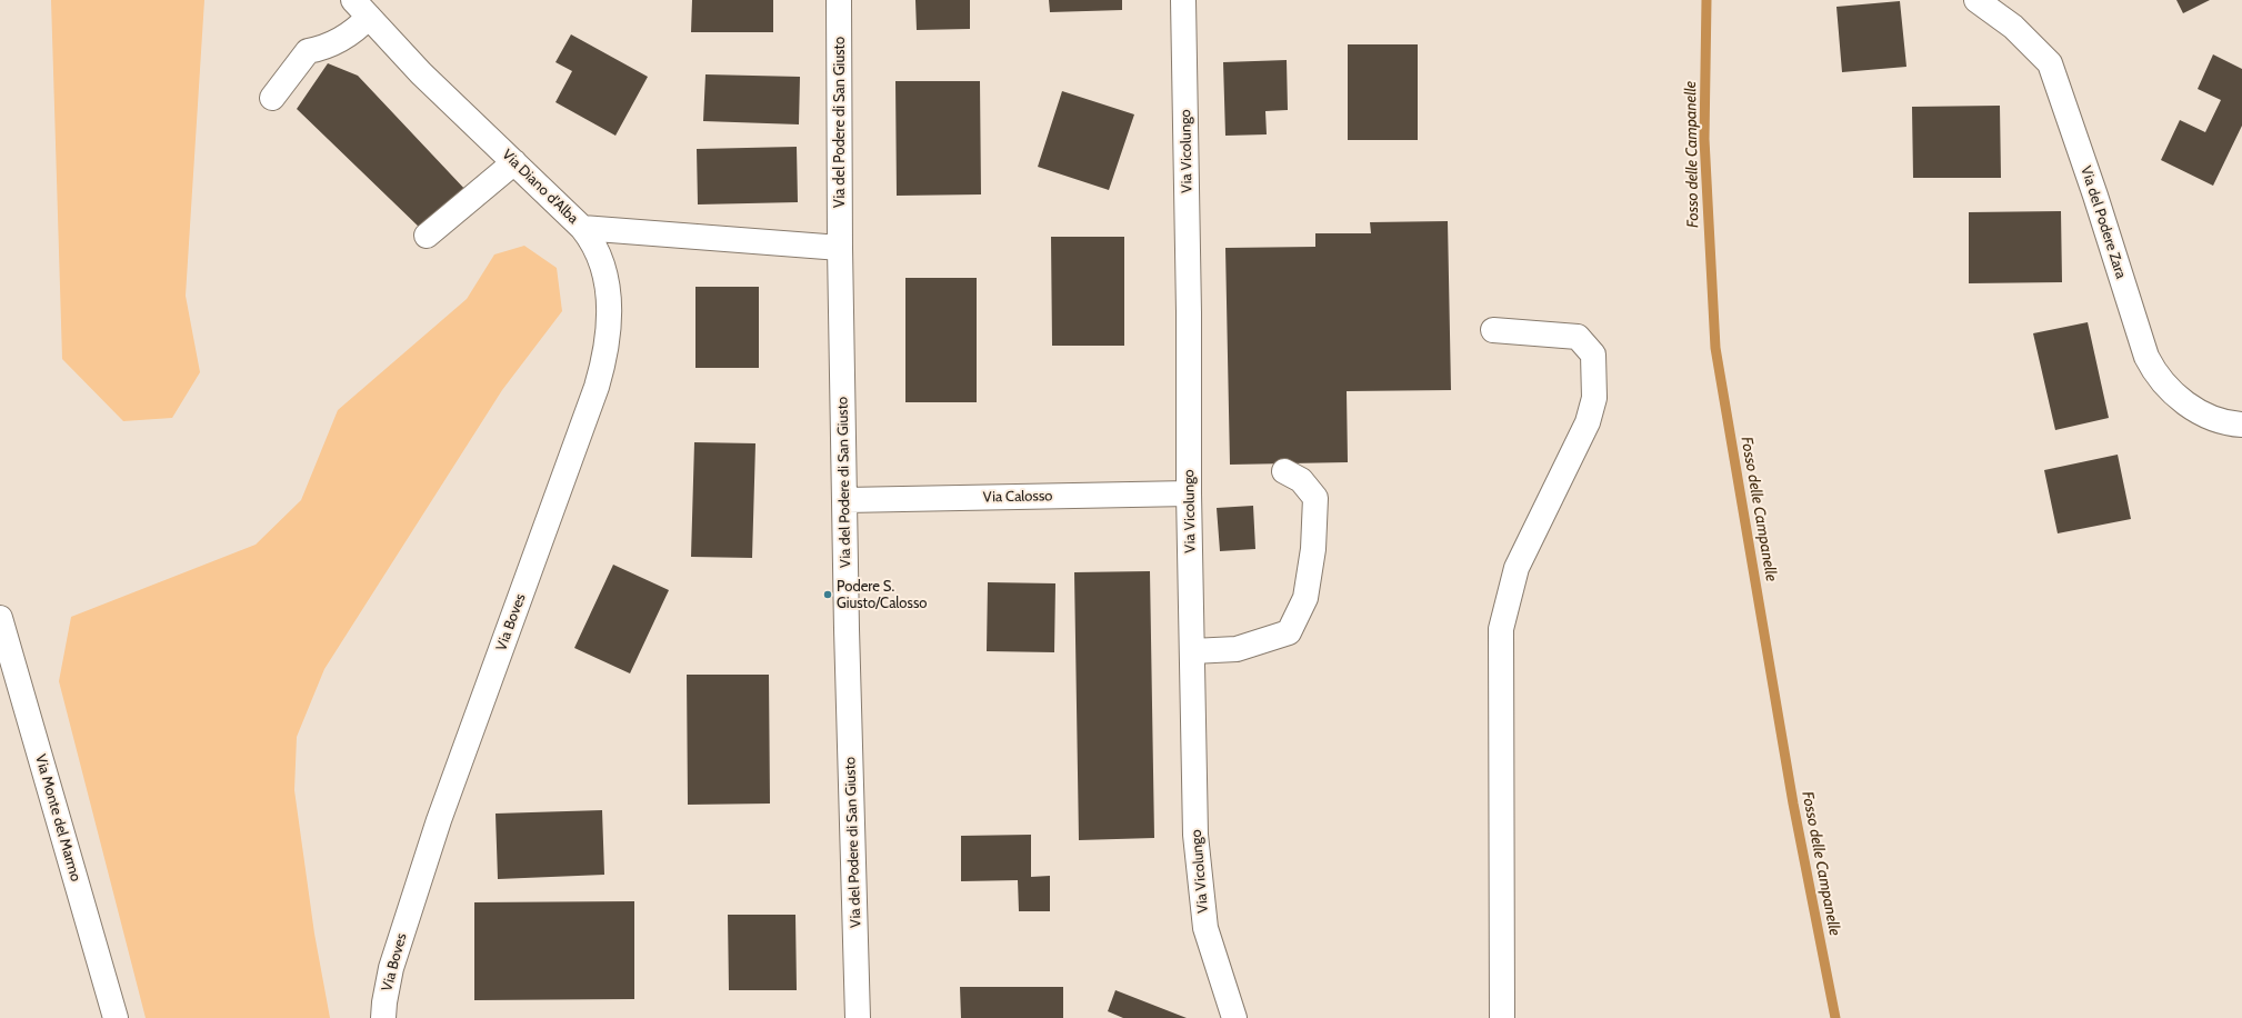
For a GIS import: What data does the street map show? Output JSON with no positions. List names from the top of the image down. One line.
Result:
{"streets":{"street":["Via del Podere di San Giusto","Via Vicolungo","Via Diano d'Alba","Via del Podere Zara","Via Calosso","Via Boves","Via Monte del Marmo"]},"crossings":[["Via del Podere di San Giusto","Via Diano d'Alba"],["Via del Podere di San Giusto","Via Calosso"],["Via Vicolungo","Via Calosso"],["Via Diano d'Alba","Via Boves"]],"water":["Fosso delle Campanelle"],"places":["Podere S. Giusto/Calosso"]}
